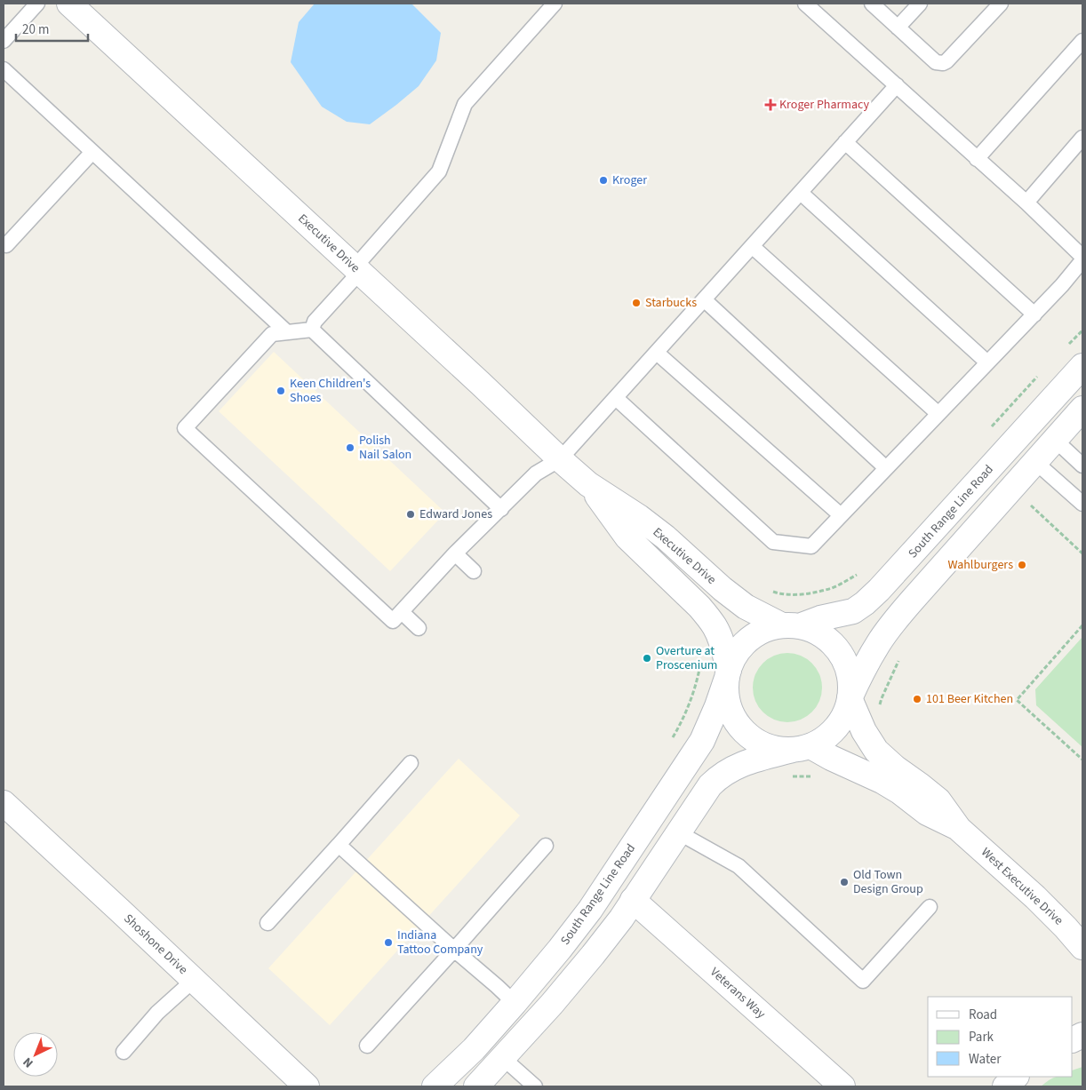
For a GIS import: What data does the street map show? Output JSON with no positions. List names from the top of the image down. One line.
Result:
{"streets":{"street":["Executive Drive","South Range Line Road","West Executive Drive","Shoshone Drive","Veterans Way"]},"crossings":[["Executive Drive","South Range Line Road"],["Executive Drive","West Executive Drive"],["South Range Line Road","West Executive Drive"]],"places":{"health":["Kroger Pharmacy"],"other":["Kroger","Starbucks","Keen Children's Shoes","Polish Nail Salon","Edward Jones","Wahlburgers","Overture at Proscenium","101 Beer Kitchen","Old Town Design Group","Indiana Tattoo Company"]},"legend":["Road","Park","Water"],"scale_bar":"20 m","north":"bottom left"}
